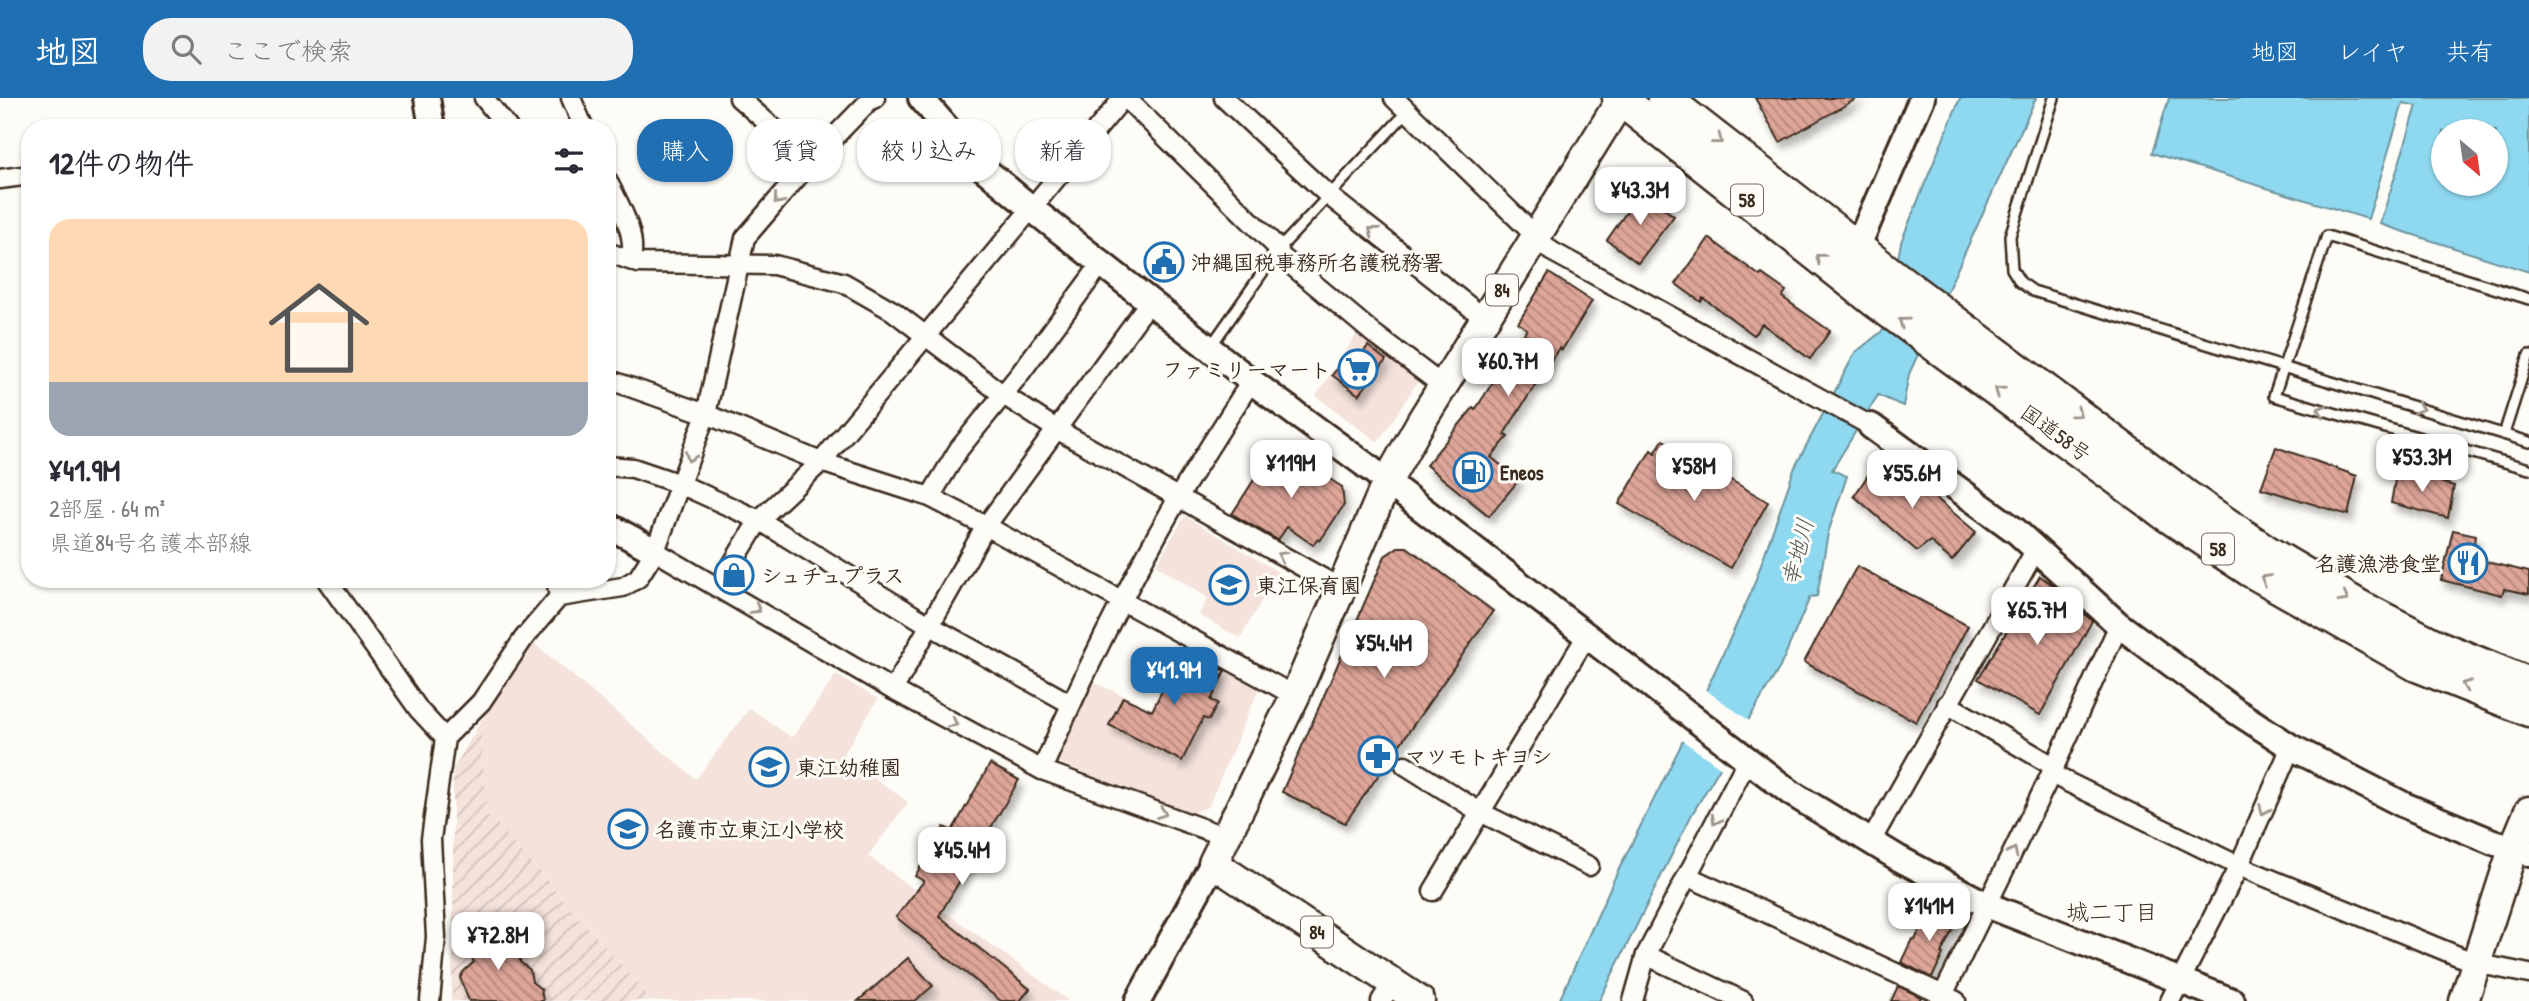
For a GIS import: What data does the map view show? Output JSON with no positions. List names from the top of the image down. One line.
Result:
{"streets":{"highway":["58","国道58号"],"main road":["84"]},"crossings":[["84","国道58号"]],"districts":["城二丁目"],"water":["幸地川"],"places":{"public building":["沖縄国税事務所名護税務署"],"supermarket":["ファミリーマート"],"fuel station":["Eneos"],"restaurant":["名護漁港食堂"],"shop":["シュチュプラス"],"school or university":["東江保育園","東江幼稚園","名護市立東江小学校"],"pharmacy":["マツモトキヨシ"]},"north":"bottom right","page":{"header":"地図","search":"ここで検索","nav":["地図","レイヤ","共有"],"chip":["購入","賃貸","絞り込み","新着"],"heading":"12件の物件","price":["¥43.3M","¥60.7M","¥53.3M","¥119M","¥58M","¥55.6M","¥65.7M","¥54.4M","¥41.9M","¥45.4M","¥141M","¥72.8M"],"list":[{"name":"¥41.9M","note":"2部屋 · 64 m² · 県道84号名護本部線"}]}}
